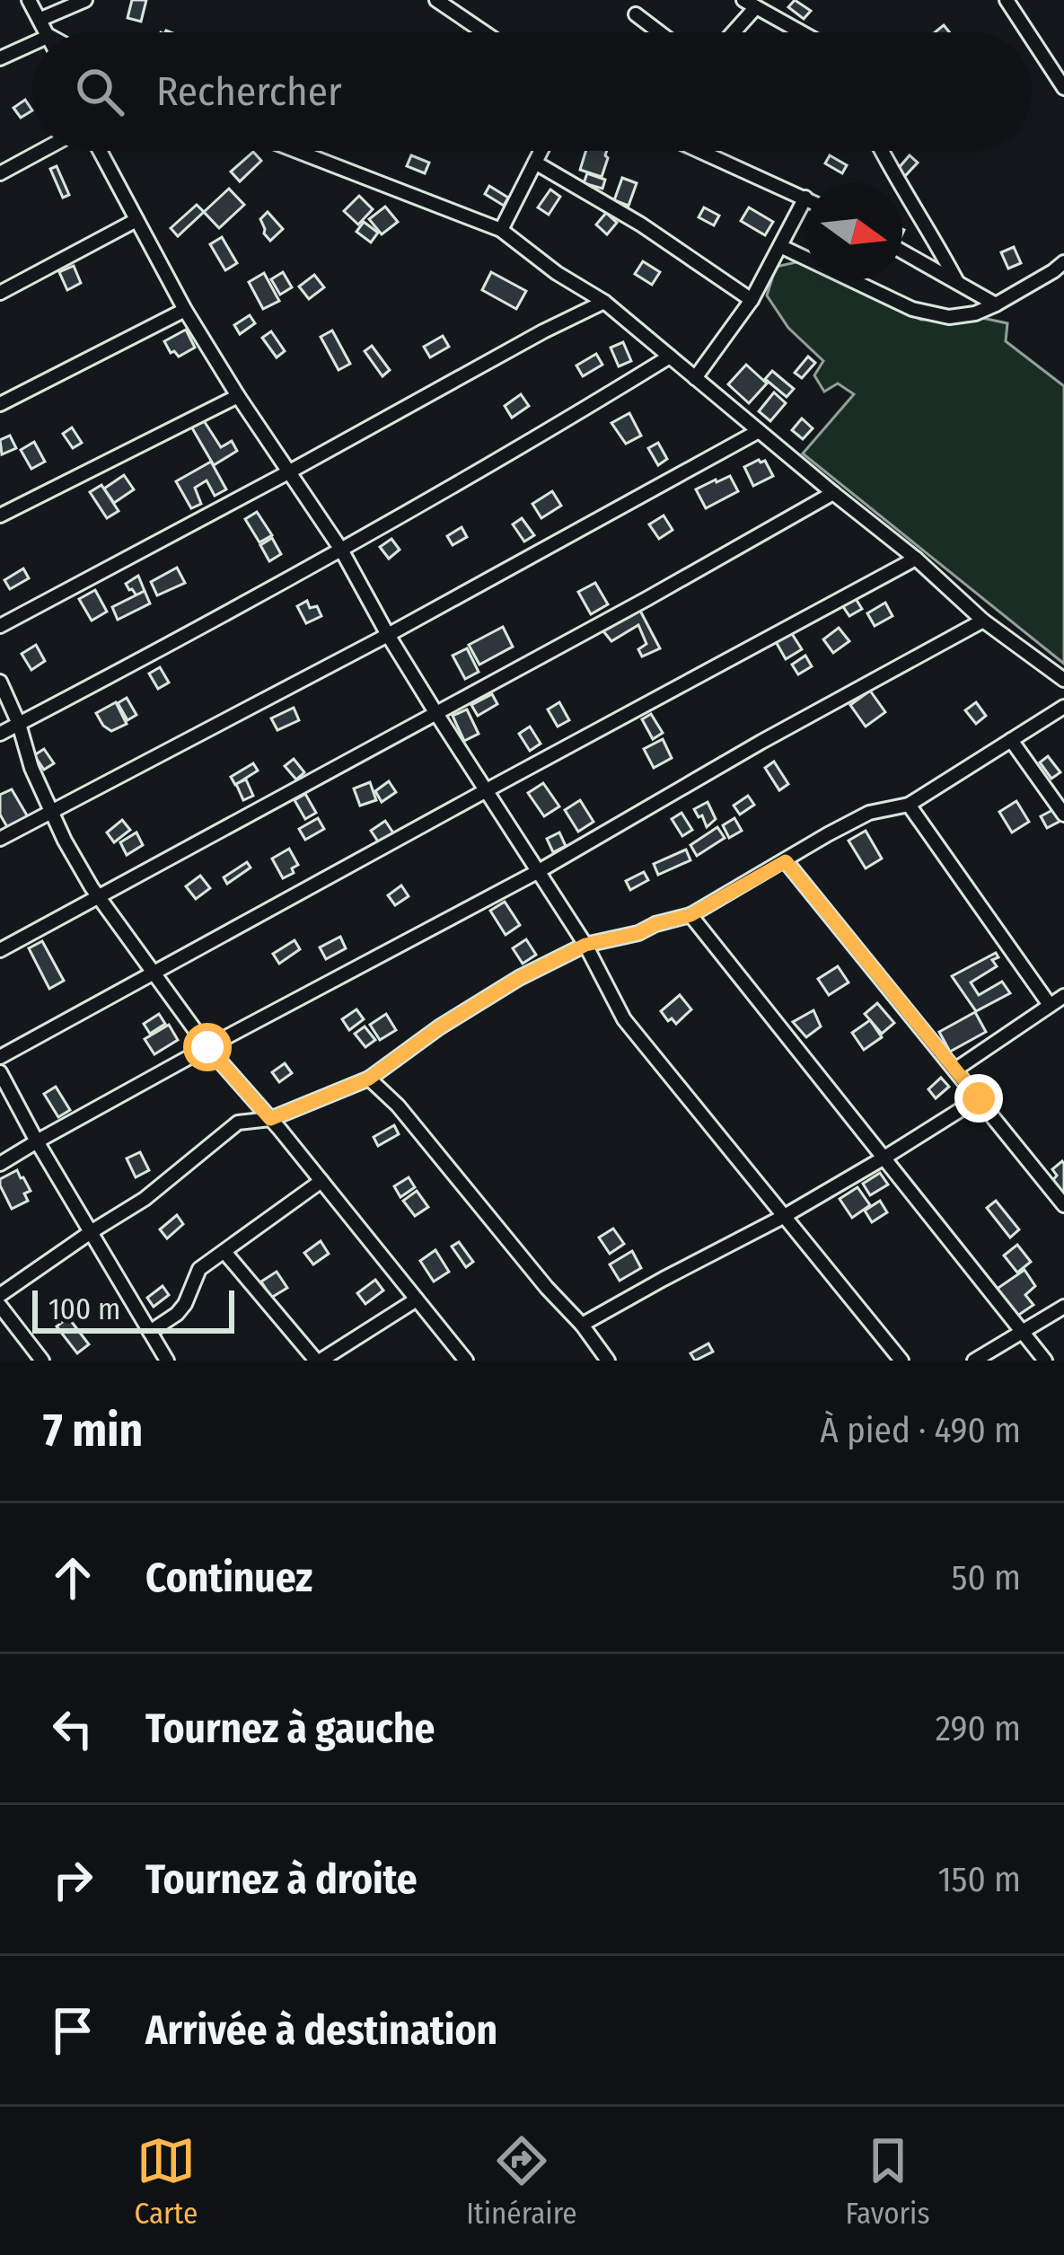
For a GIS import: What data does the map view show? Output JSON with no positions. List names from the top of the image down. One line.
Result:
{"scale_bar":"100 m","north":"right","page":{"search":"Rechercher","scale":"100 m","heading":["7 min","À pied · 490 m"],"list":[["Continuez","50 m"],["Tournez à gauche","290 m"],["Tournez à droite","150 m"],"Arrivée à destination"],"nav":["Carte","Itinéraire","Favoris"]}}
